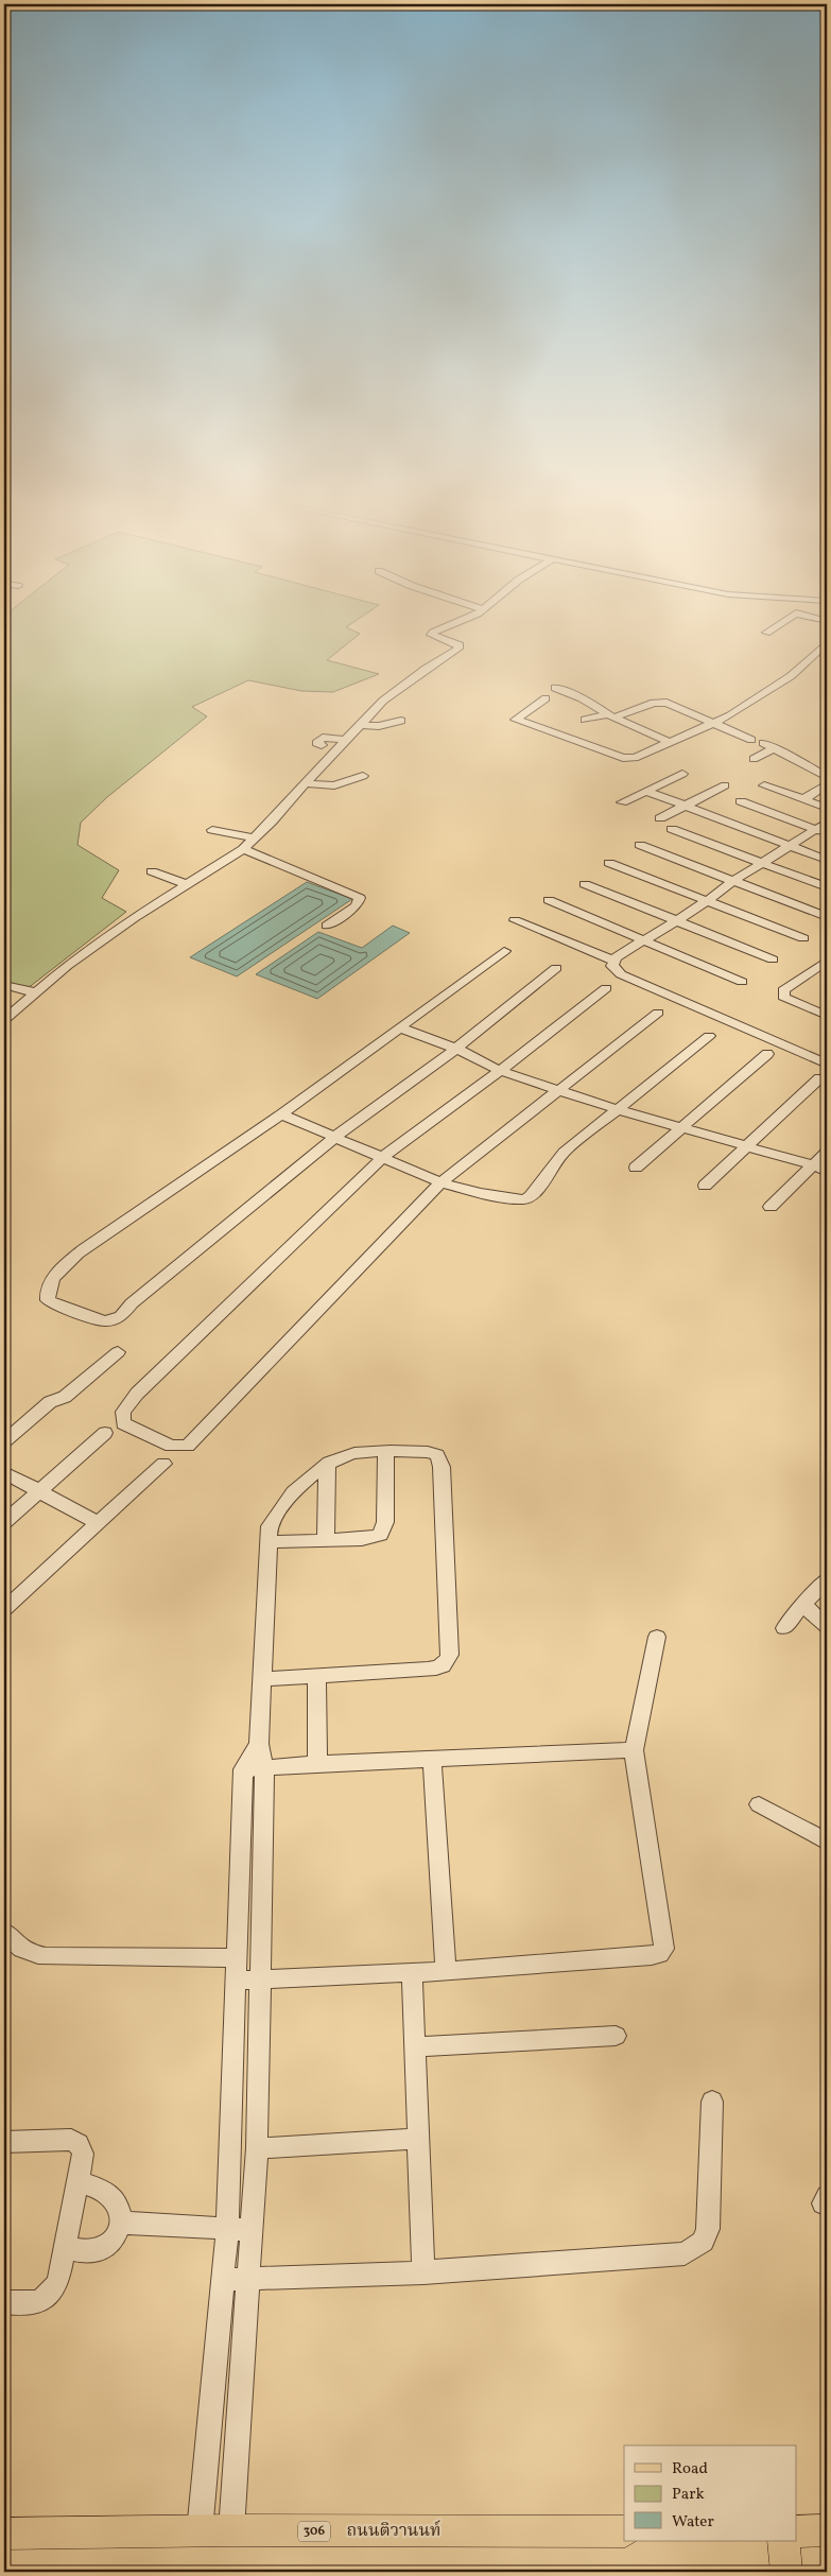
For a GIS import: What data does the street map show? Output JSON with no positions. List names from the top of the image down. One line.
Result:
{"streets":{"main road":["306","ถนนติวานนท์"]},"legend":["Road","Park","Water"]}
